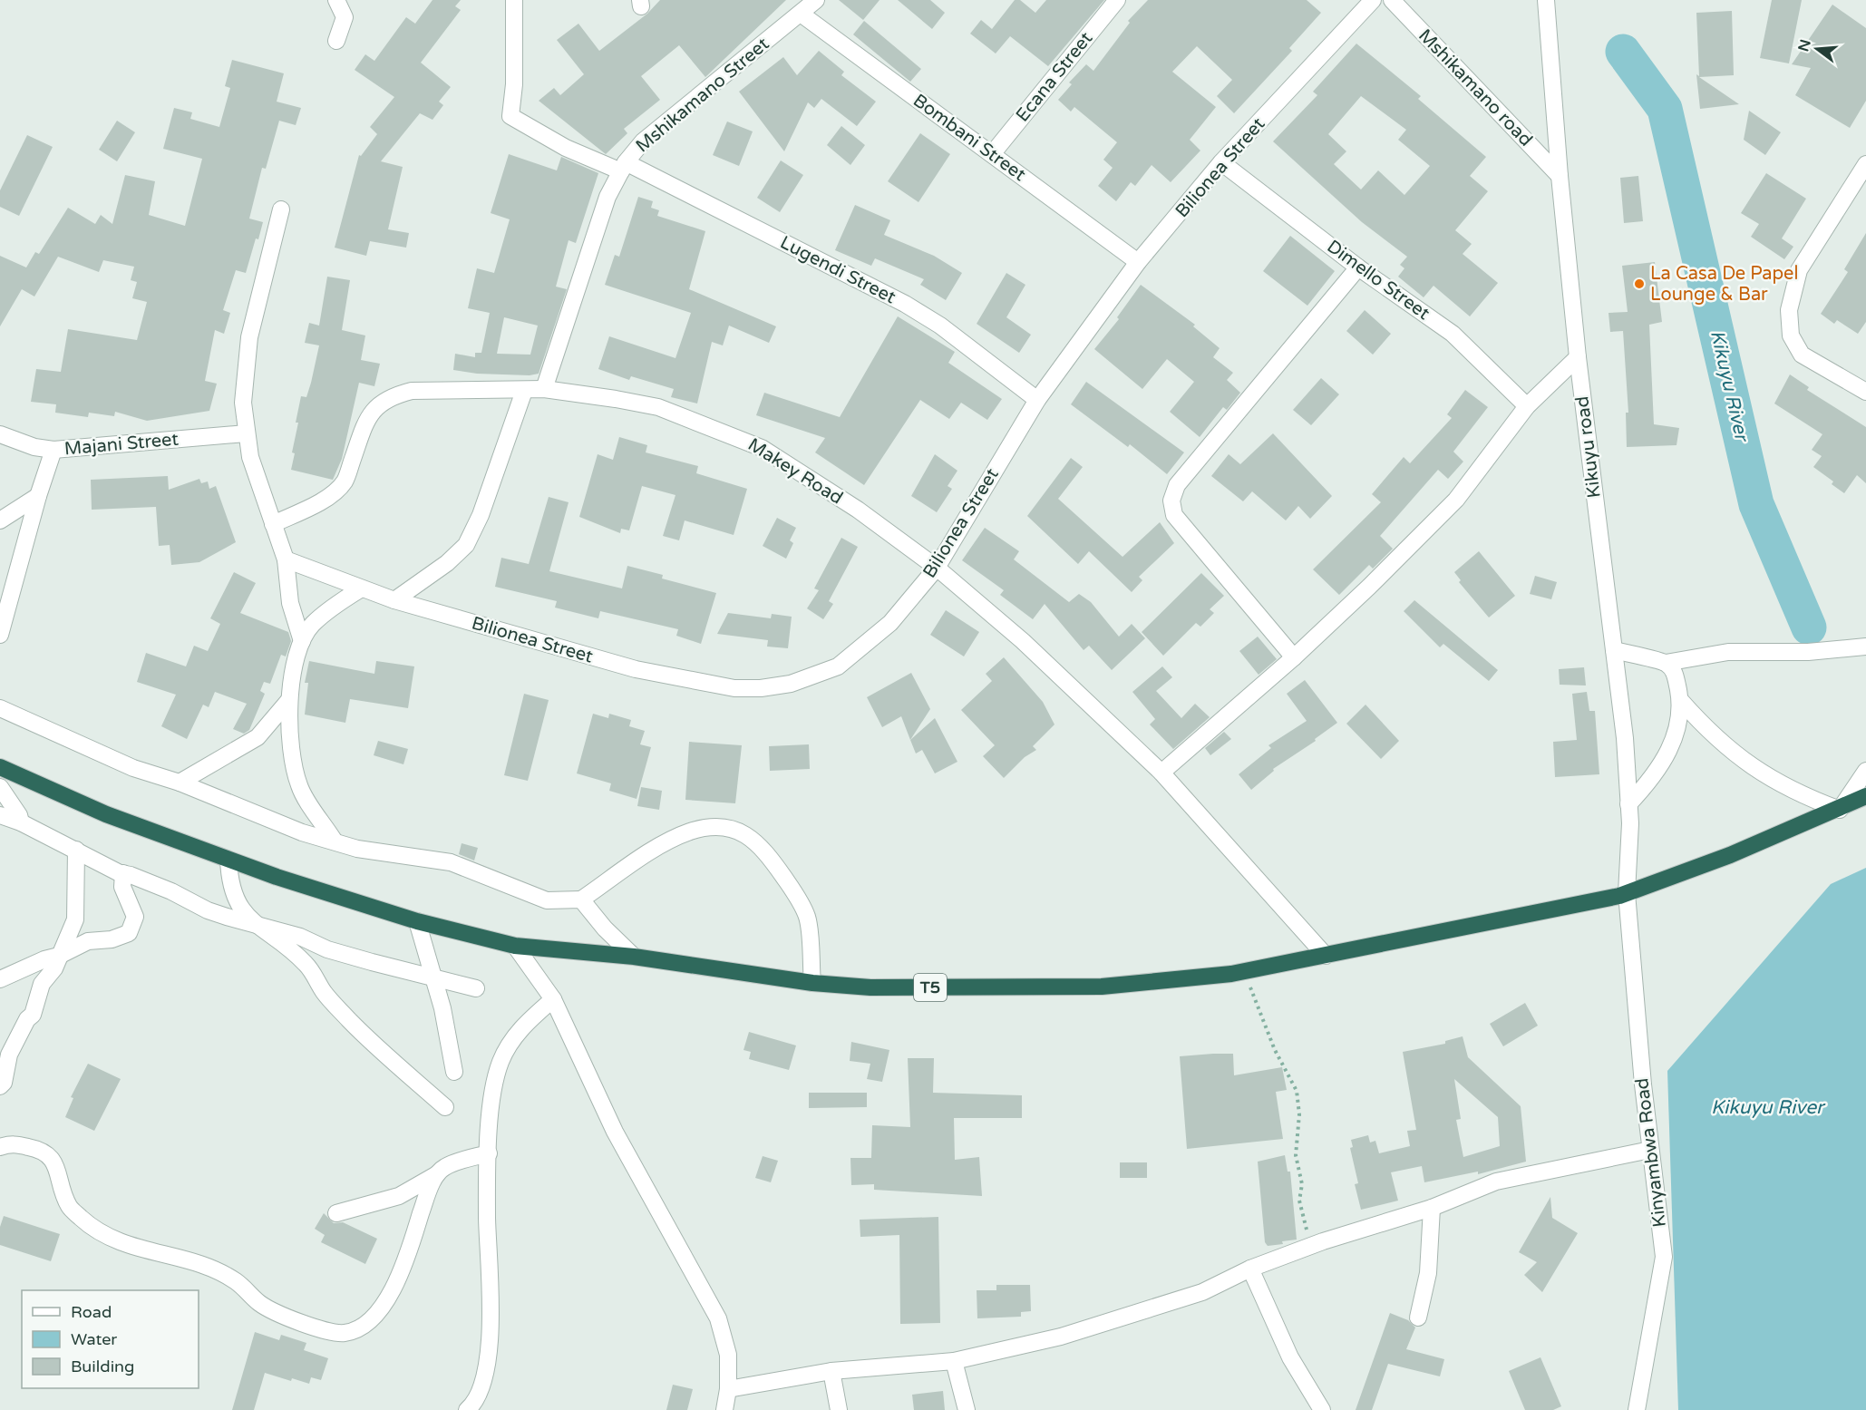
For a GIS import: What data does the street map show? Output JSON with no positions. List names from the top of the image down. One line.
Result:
{"streets":{"highway":["T5"],"street":["Ecana Street","Mshikamano road","Mshikamano Street","Bombani Street","Bilionea Street","Lugendi Street","Dimello Street","Majani Street","Kikuyu road","Makey Road","Kinyambwa Road"]},"crossings":[["Ecana Street","Bombani Street"],["Mshikamano road","Kikuyu road"],["Mshikamano Street","Bombani Street"],["Mshikamano Street","Lugendi Street"],["Mshikamano Street","Makey Road"],["Bombani Street","Bilionea Street"],["Bilionea Street","Lugendi Street"],["Bilionea Street","Dimello Street"],["Bilionea Street","Makey Road"],["Kikuyu road","T5"],["Kikuyu road","Kinyambwa Road"],["Makey Road","T5"],["T5","Kinyambwa Road"]],"water":["Kikuyu River"],"places":["La Casa De Papel Lounge & Bar"],"legend":["Road","Water","Building"],"north":"left"}
